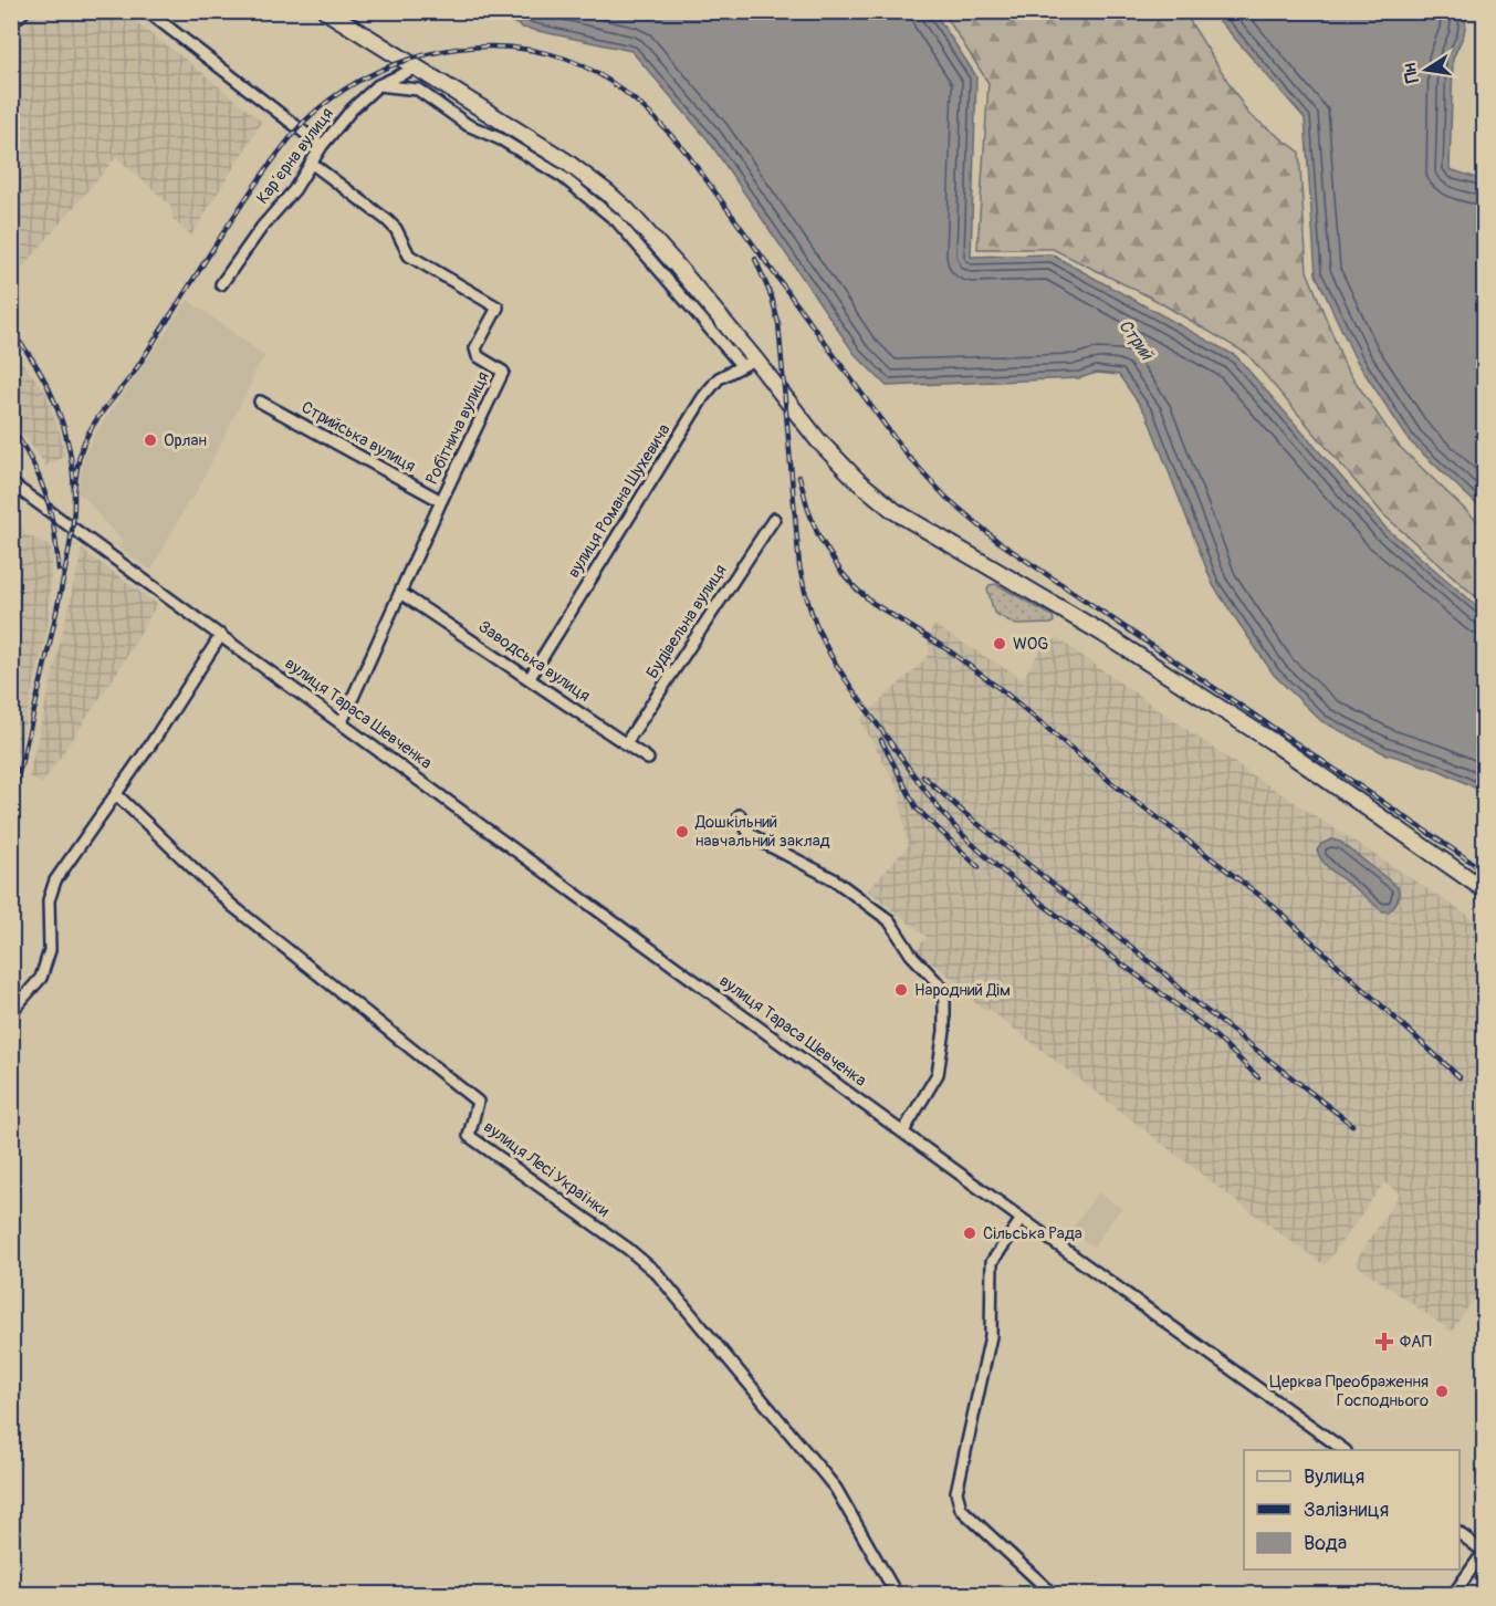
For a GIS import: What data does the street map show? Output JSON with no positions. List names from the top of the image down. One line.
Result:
{"streets":{"street":["Карʼєрна вулиця","Робітнича вулиця","Стрийська вулиця","вулиця Романа Шухевича","Будівельна вулиця","Заводська вулиця","вулиця Тараса Шевченка","вулиця Лесі Українки"]},"crossings":[["Карʼєрна вулиця","Робітнича вулиця"],["Робітнича вулиця","Стрийська вулиця"],["Робітнича вулиця","Заводська вулиця"],["Робітнича вулиця","вулиця Тараса Шевченка"],["вулиця Романа Шухевича","Заводська вулиця"],["Будівельна вулиця","Заводська вулиця"]],"water":["Стрий"],"places":{"other":["Орлан","WOG","Дошкільний навчальний заклад","Народний Дім","Сільська Рада","Церква Преображення Господнього"],"health":["ФАП"]},"legend":["Вулиця","Залізниця","Вода"],"north":"left"}
